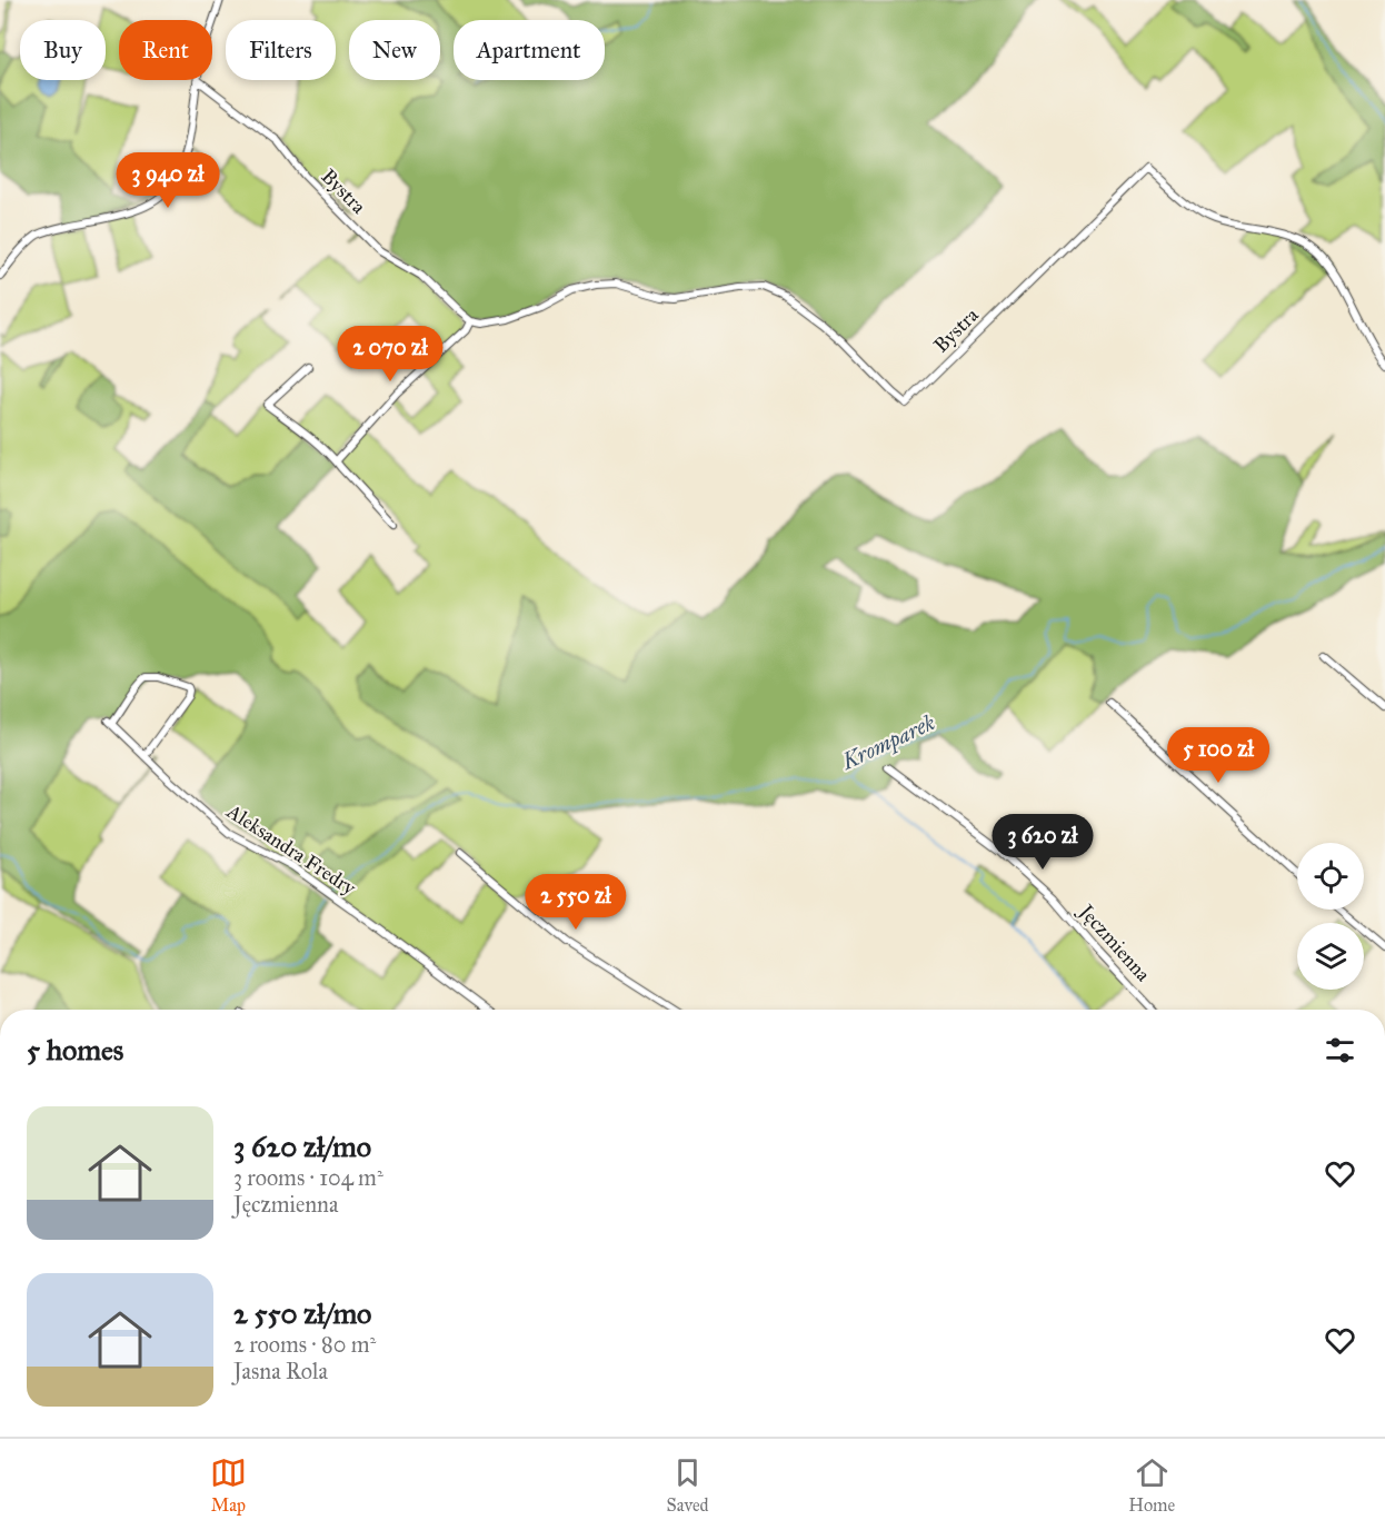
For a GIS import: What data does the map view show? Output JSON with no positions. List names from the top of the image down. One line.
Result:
{"streets":{"street":["Bystra","Aleksandra Fredry","Jęczmienna"]},"water":["Kromparek"],"page":{"chip":["Buy","Rent","Filters","New","Apartment"],"price":["3 940 zł","2 070 zł","5 100 zł","3 620 zł","2 550 zł"],"heading":"5 homes","list":[{"name":"3 620 zł/mo","note":"3 rooms · 104 m² · Jęczmienna"},{"name":"2 550 zł/mo","note":"2 rooms · 80 m² · Jasna Rola"}],"tabs":["Map","Saved","Home"]}}
